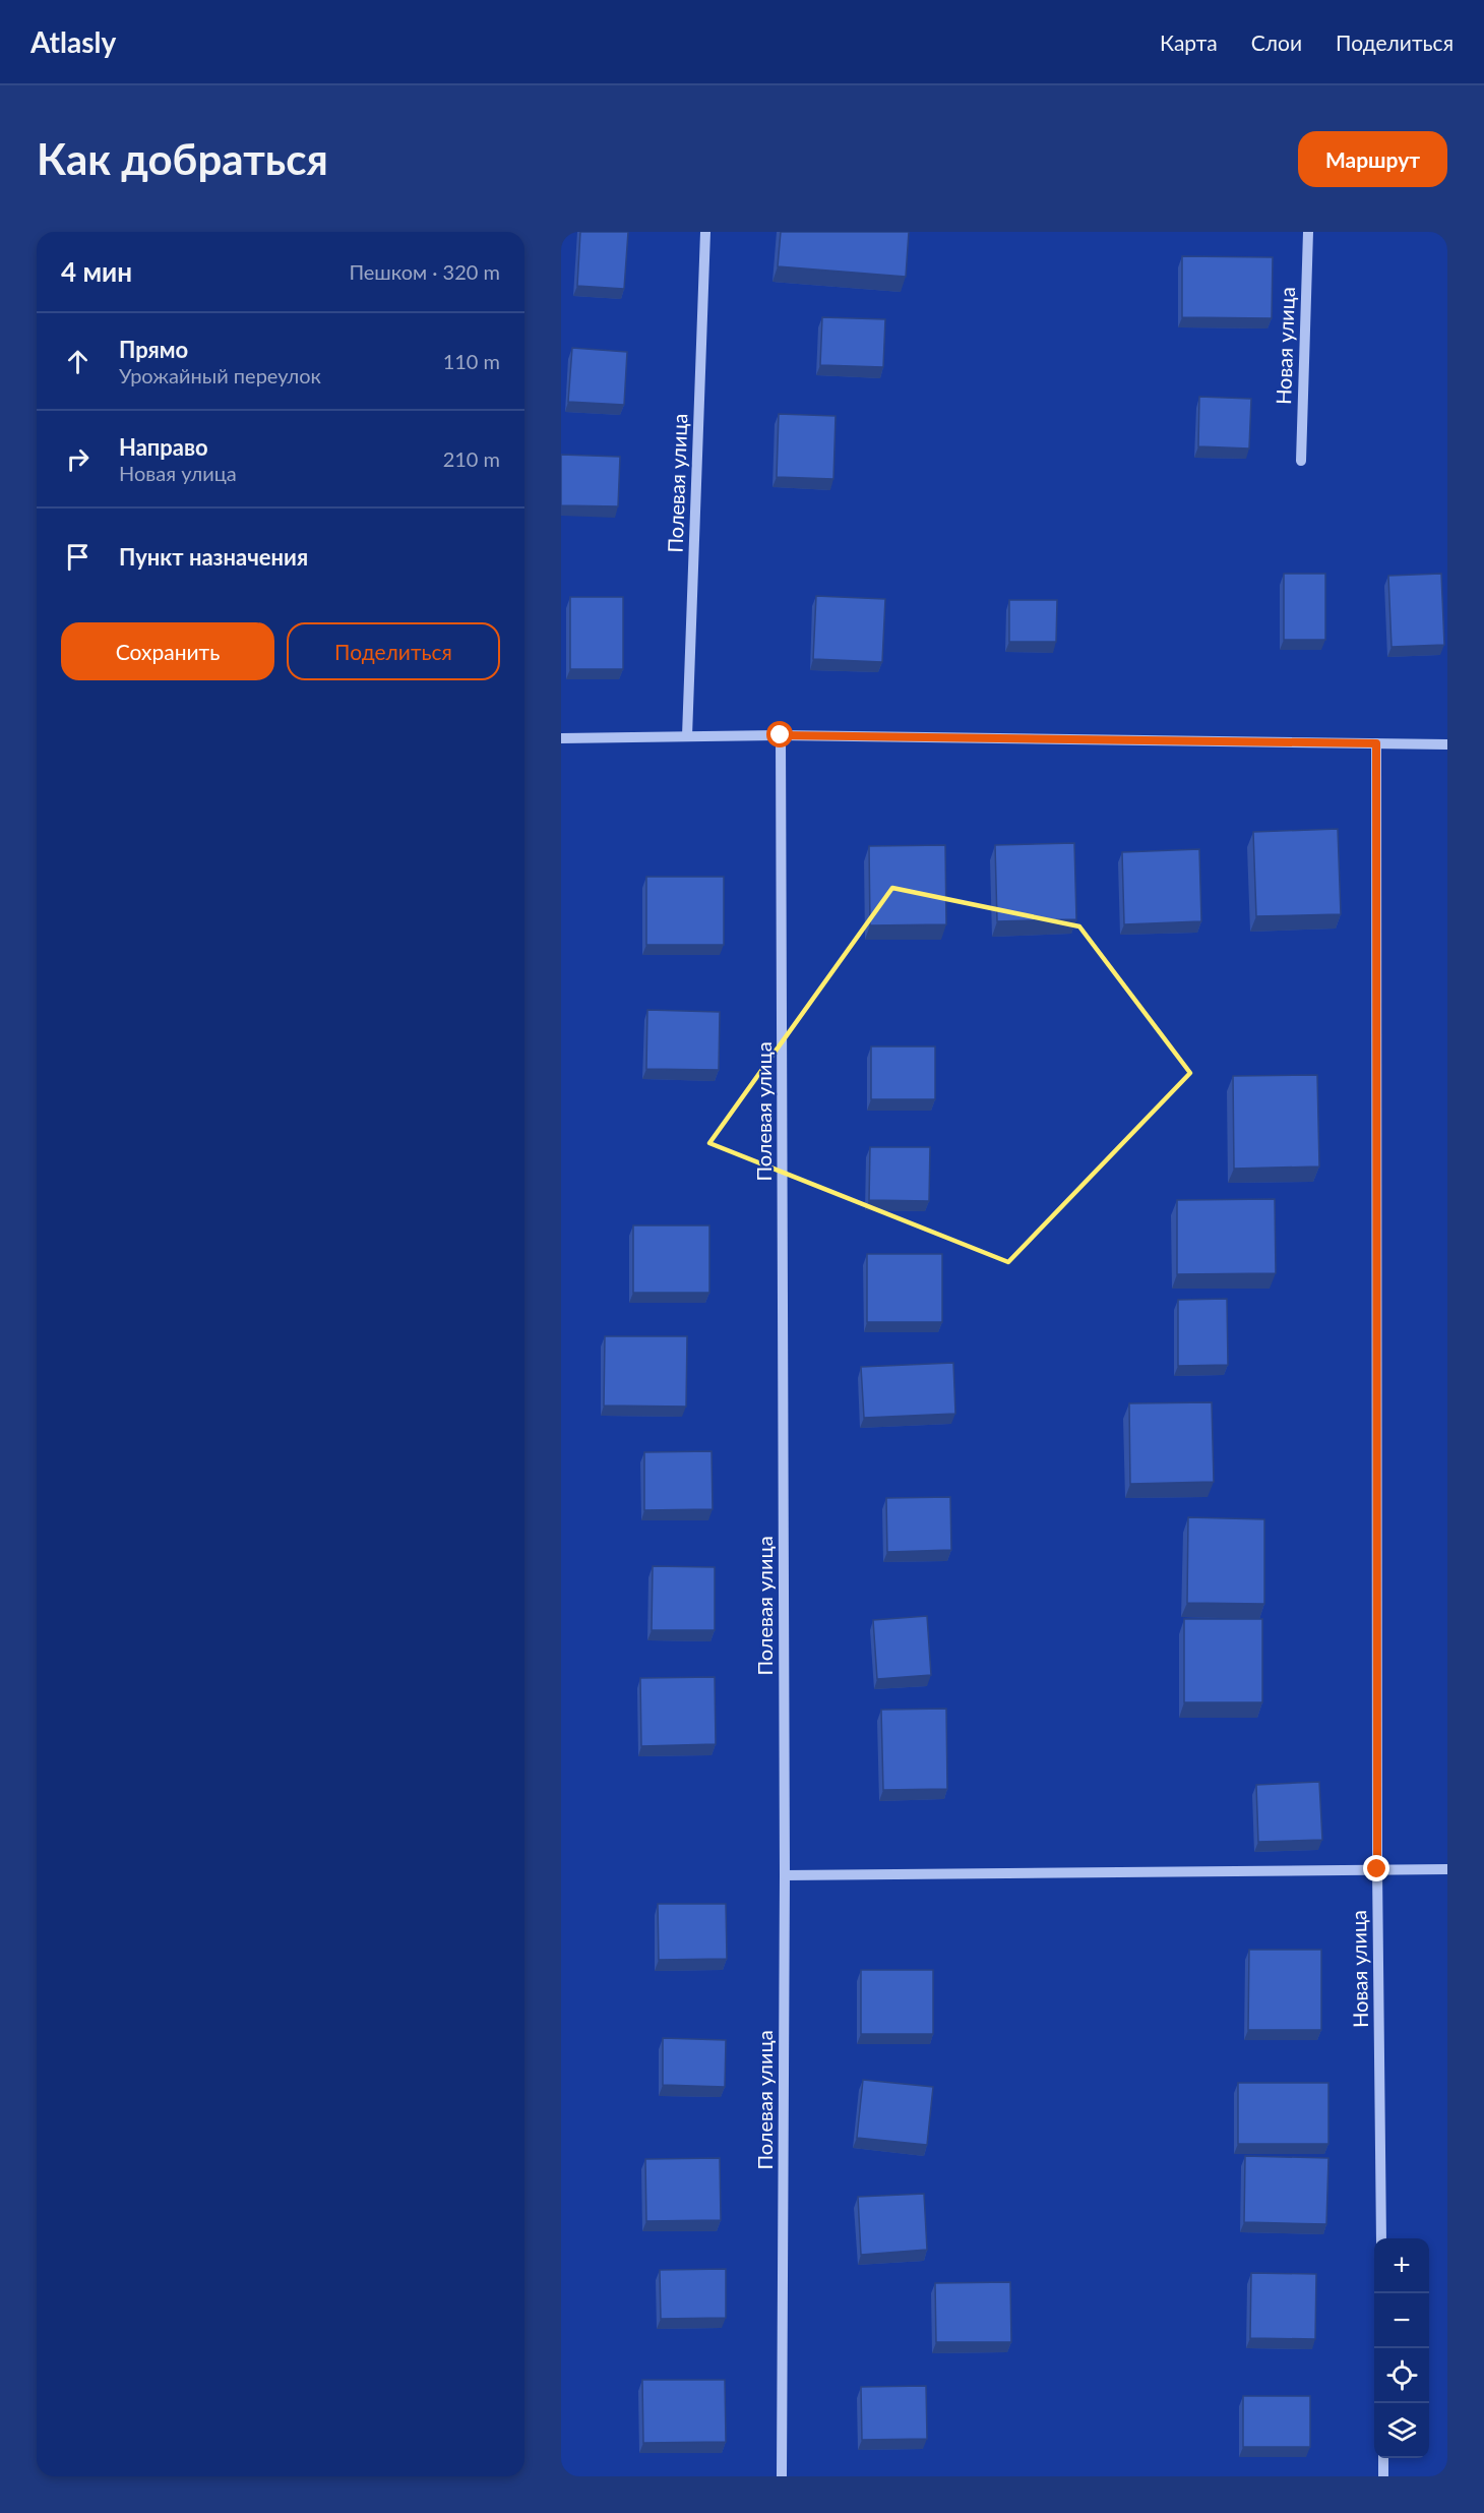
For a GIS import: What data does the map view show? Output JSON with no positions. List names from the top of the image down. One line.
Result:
{"streets":{"street":["Новая улица","Полевая улица"]},"page":{"header":"Atlasly","nav":["Карта","Слои","Поделиться"],"buttons":["Маршрут",["Сохранить","Поделиться"]],"title":"Как добраться","heading":["4 мин","Пешком · 320 m"],"list":[["Прямо","Урожайный переулок","110 m"],["Направо","Новая улица","210 m"],"Пункт назначения"],"map_buttons":["+","−"]}}
